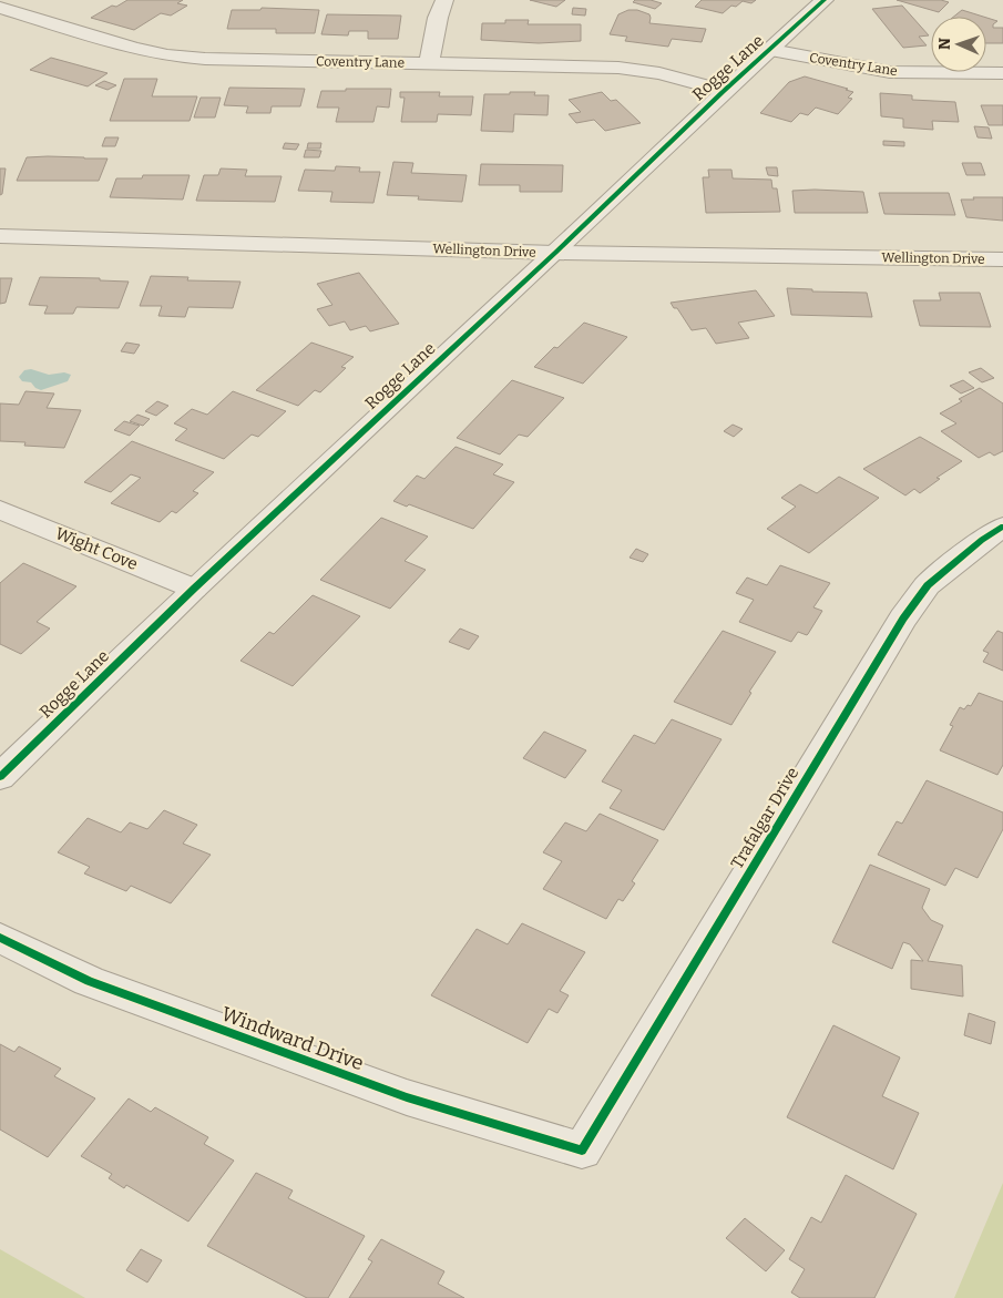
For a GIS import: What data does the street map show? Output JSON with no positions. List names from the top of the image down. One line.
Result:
{"streets":{"street":["Coventry Lane","Rogge Lane","Wellington Drive","Wight Cove","Trafalgar Drive","Windward Drive"]},"crossings":[["Coventry Lane","Rogge Lane"],["Rogge Lane","Wellington Drive"],["Rogge Lane","Wight Cove"],["Trafalgar Drive","Windward Drive"]],"north":"left"}
